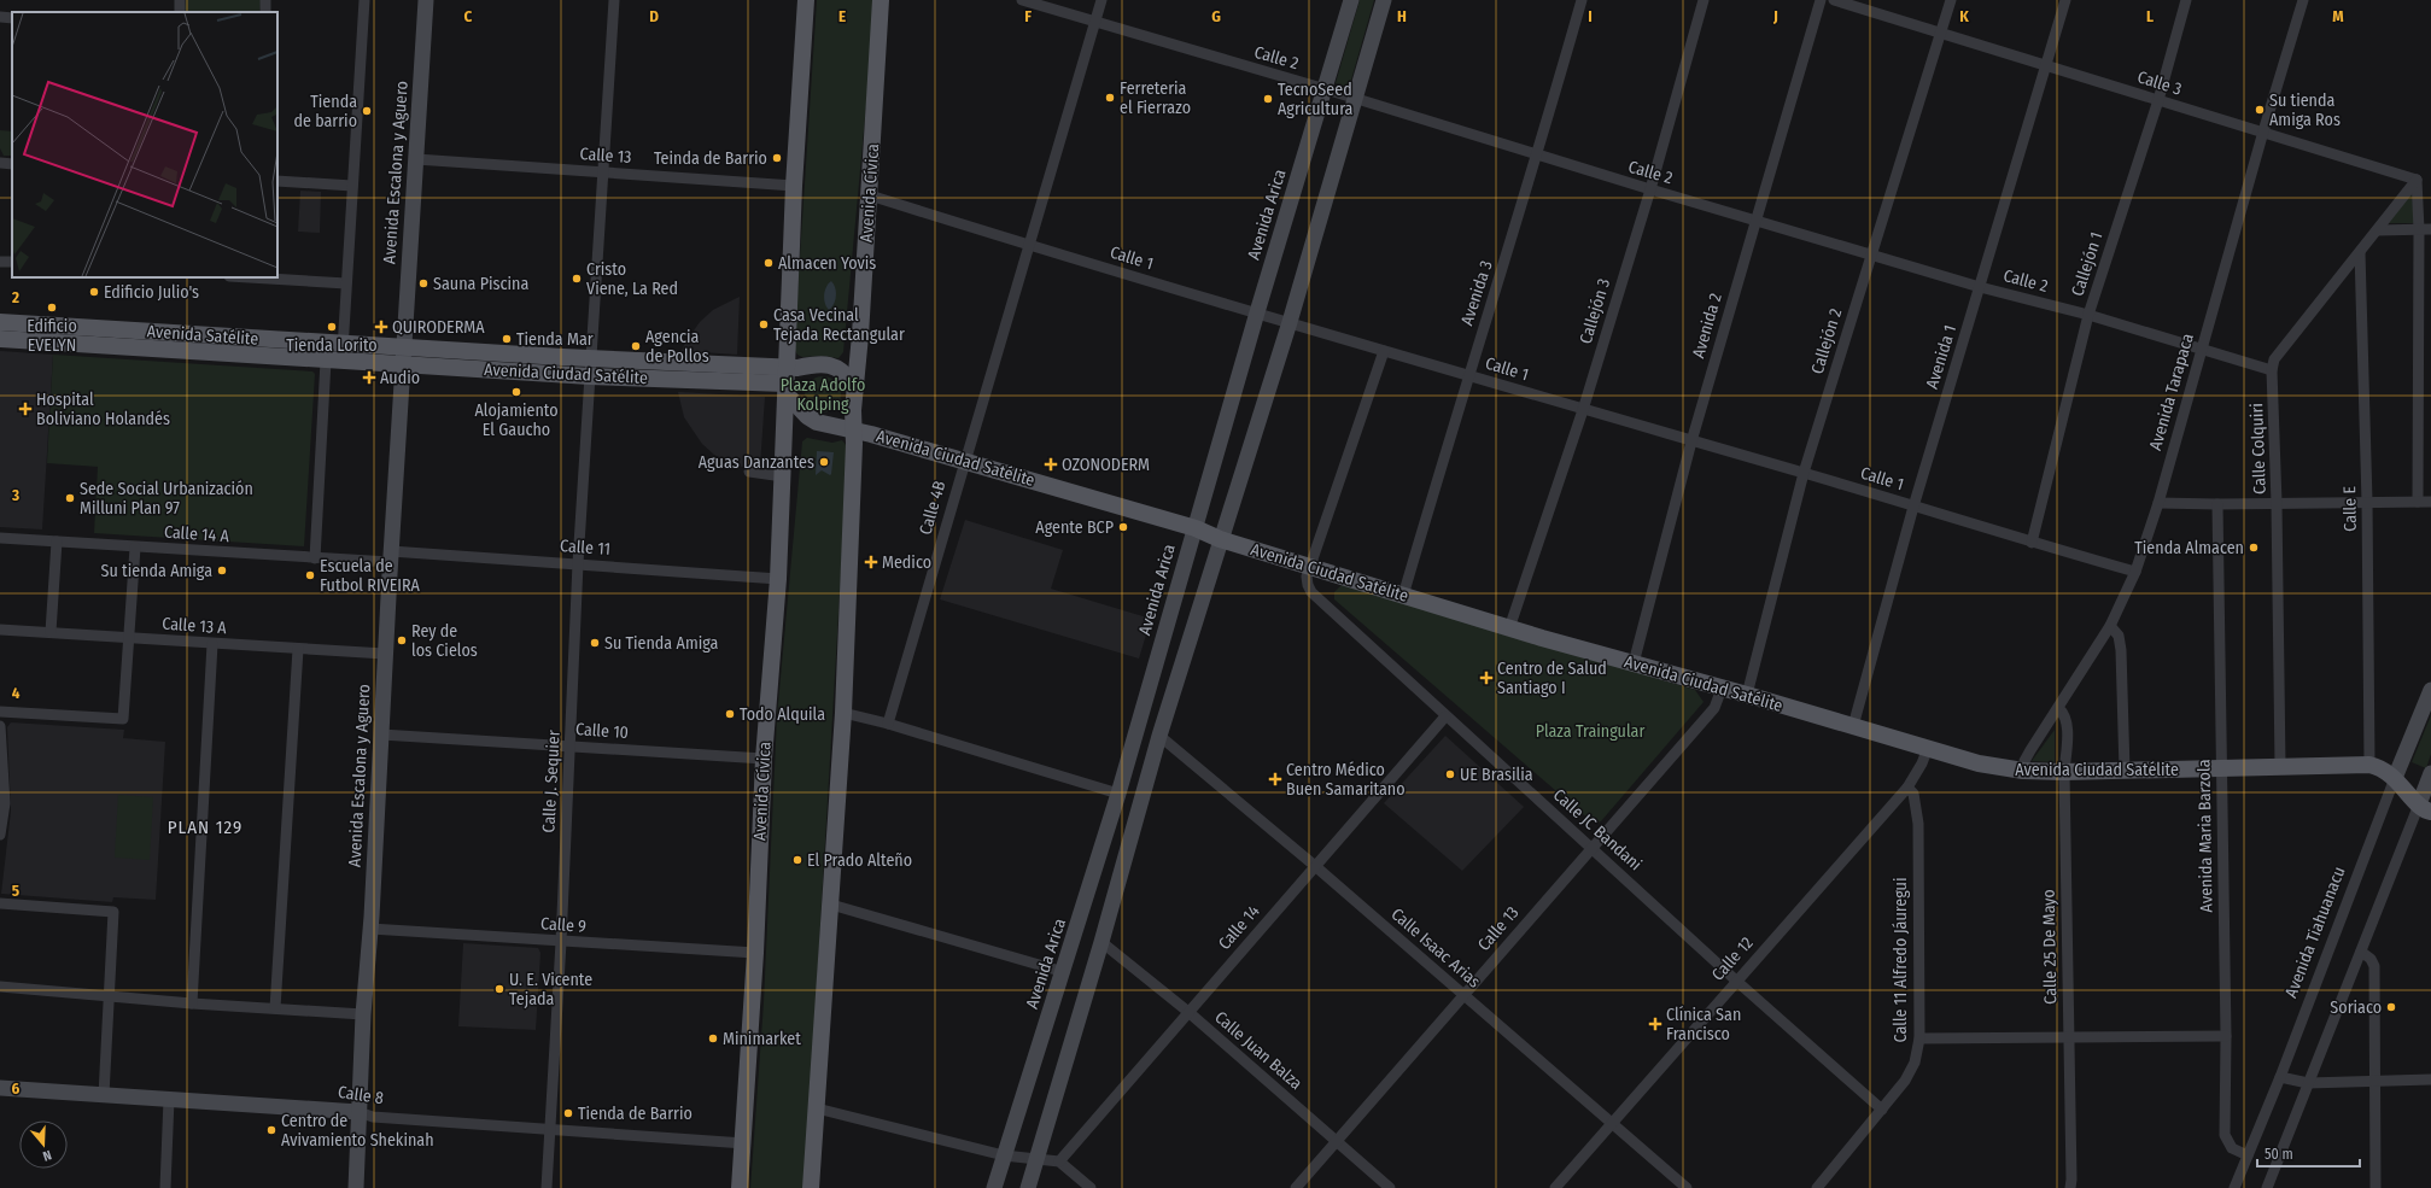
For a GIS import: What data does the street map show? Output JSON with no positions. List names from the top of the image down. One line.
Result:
{"streets":{"main road":["Avenida Cívica","Avenida Satélite","Avenida Ciudad Satélite"],"street":["Calle 2","Calle 3","Calle 13","Avenida Escalona y Aguero","Avenida Arica","Calle 1","Callejón 1","Avenida 3","Callejón 3","Avenida 2","Callejón 2","Avenida 1","Avenida Tarapaca","Calle Colquiri","Calle 4B","Calle E","Calle 14 A","Calle 11","Calle 13 A","Calle 10","Calle J. Sequier","Calle JC Bandani","Avenida Maria Barzola","Calle 9","Calle 14","Avenida Tiahuanacu","Calle 25 De Mayo","Calle Isaac Arias","Calle 12","Calle 11 Alfredo Jáuregui","Calle Juan Balza","Calle 8"]},"crossings":[["Calle 2","Avenida Arica"],["Calle 2","Callejón 1"],["Calle 2","Avenida 3"],["Calle 2","Callejón 3"],["Calle 2","Avenida 2"],["Calle 2","Callejón 2"],["Calle 2","Avenida 1"],["Calle 2","Avenida Tarapaca"],["Calle 2","Calle Colquiri"],["Calle 2","Calle 4B"],["Calle 3","Callejón 1"],["Calle 3","Callejón 2"],["Calle 3","Avenida 1"],["Calle 3","Avenida Tarapaca"],["Calle 13","Avenida Escalona y Aguero"],["Calle 13","Avenida Cívica"],["Calle 13","Avenida Ciudad Satélite"],["Calle 13","Calle JC Bandani"],["Calle 13","Calle Isaac Arias"],["Calle 13","Calle Juan Balza"],["Avenida Escalona y Aguero","Avenida Satélite"],["Avenida Escalona y Aguero","Avenida Ciudad Satélite"],["Avenida Escalona y Aguero","Calle 14 A"],["Avenida Escalona y Aguero","Calle 11"],["Avenida Escalona y Aguero","Calle 13 A"],["Avenida Escalona y Aguero","Calle 10"],["Avenida Escalona y Aguero","Calle 9"],["Avenida Escalona y Aguero","Calle 8"],["Avenida Cívica","Calle 1"],["Avenida Cívica","Avenida Ciudad Satélite"],["Avenida Cívica","Calle 11"],["Avenida Cívica","Calle 10"],["Avenida Cívica","Calle 9"],["Avenida Cívica","Calle 8"],["Avenida Arica","Calle 1"],["Avenida Arica","Avenida Ciudad Satélite"],["Calle 1","Callejón 1"],["Calle 1","Avenida 3"],["Calle 1","Callejón 3"],["Calle 1","Avenida 2"],["Calle 1","Callejón 2"],["Calle 1","Avenida 1"],["Calle 1","Avenida Tarapaca"],["Calle 1","Calle 4B"],["Avenida 3","Avenida Ciudad Satélite"],["Callejón 3","Avenida Ciudad Satélite"],["Avenida 2","Avenida Ciudad Satélite"],["Avenida Satélite","Avenida Ciudad Satélite"],["Callejón 2","Avenida Ciudad Satélite"],["Avenida 1","Avenida Ciudad Satélite"],["Avenida Ciudad Satélite","Avenida Tarapaca"],["Avenida Ciudad Satélite","Calle Colquiri"],["Avenida Ciudad Satélite","Calle 4B"],["Avenida Ciudad Satélite","Calle E"],["Avenida Ciudad Satélite","Calle J. Sequier"],["Avenida Ciudad Satélite","Calle JC Bandani"],["Avenida Ciudad Satélite","Avenida Maria Barzola"],["Avenida Ciudad Satélite","Avenida Tiahuanacu"],["Avenida Ciudad Satélite","Calle 25 De Mayo"],["Avenida Ciudad Satélite","Calle 12"],["Avenida Tarapaca","Calle 25 De Mayo"],["Calle 14 A","Calle 11"],["Calle 11","Calle J. Sequier"],["Calle 10","Calle J. Sequier"],["Calle J. Sequier","Calle 9"],["Calle J. Sequier","Calle 8"],["Calle JC Bandani","Calle 14"],["Calle JC Bandani","Calle 12"],["Calle JC Bandani","Calle 11 Alfredo Jáuregui"],["Avenida Maria Barzola","Avenida Tiahuanacu"],["Calle 14","Calle Isaac Arias"],["Calle 14","Calle Juan Balza"],["Calle Isaac Arias","Calle 12"],["Calle 12","Calle 11 Alfredo Jáuregui"]],"districts":["PLAN 129"],"parks":["Plaza Adolfo Kolping","Plaza Traingular"],"places":{"other":["Ferreteria el Fierrazo","TecnoSeed Agricultura","Su tienda Amiga Ros","Tienda de barrio","Teinda de Barrio","Almacen Yovis","Cristo Viene, La Red","Sauna Piscina","Edificio Julio's","Edificio EVELYN","Casa Vecinal Tejada Rectangular","Tienda Lorito","Tienda Mar","Agencia de Pollos","Alojamiento El Gaucho","Aguas Danzantes","Sede Social Urbanización Milluni Plan 97","Agente BCP","Tienda Almacen","Su tienda Amiga","Escuela de Futbol RIVEIRA","Rey de los Cielos","Su Tienda Amiga","Todo Alquila","UE Brasilia","El Prado Alteño","U. E. Vicente Tejada","Soriaco","Minimarket","Tienda de Barrio","Centro de Avivamiento Shekinah"],"health":["QUIRODERMA","Audio","Hospital Boliviano Holandés","OZONODERM","Medico","Centro de Salud Santiago I","Centro Médico Buen Samaritano","Clínica San Francisco"]},"scale_bar":"50 m","north":"bottom","grid":{"columns":["C","D","E","F","G","H","I","J","K","L","M"],"rows":["2","3","4","5","6"]}}
